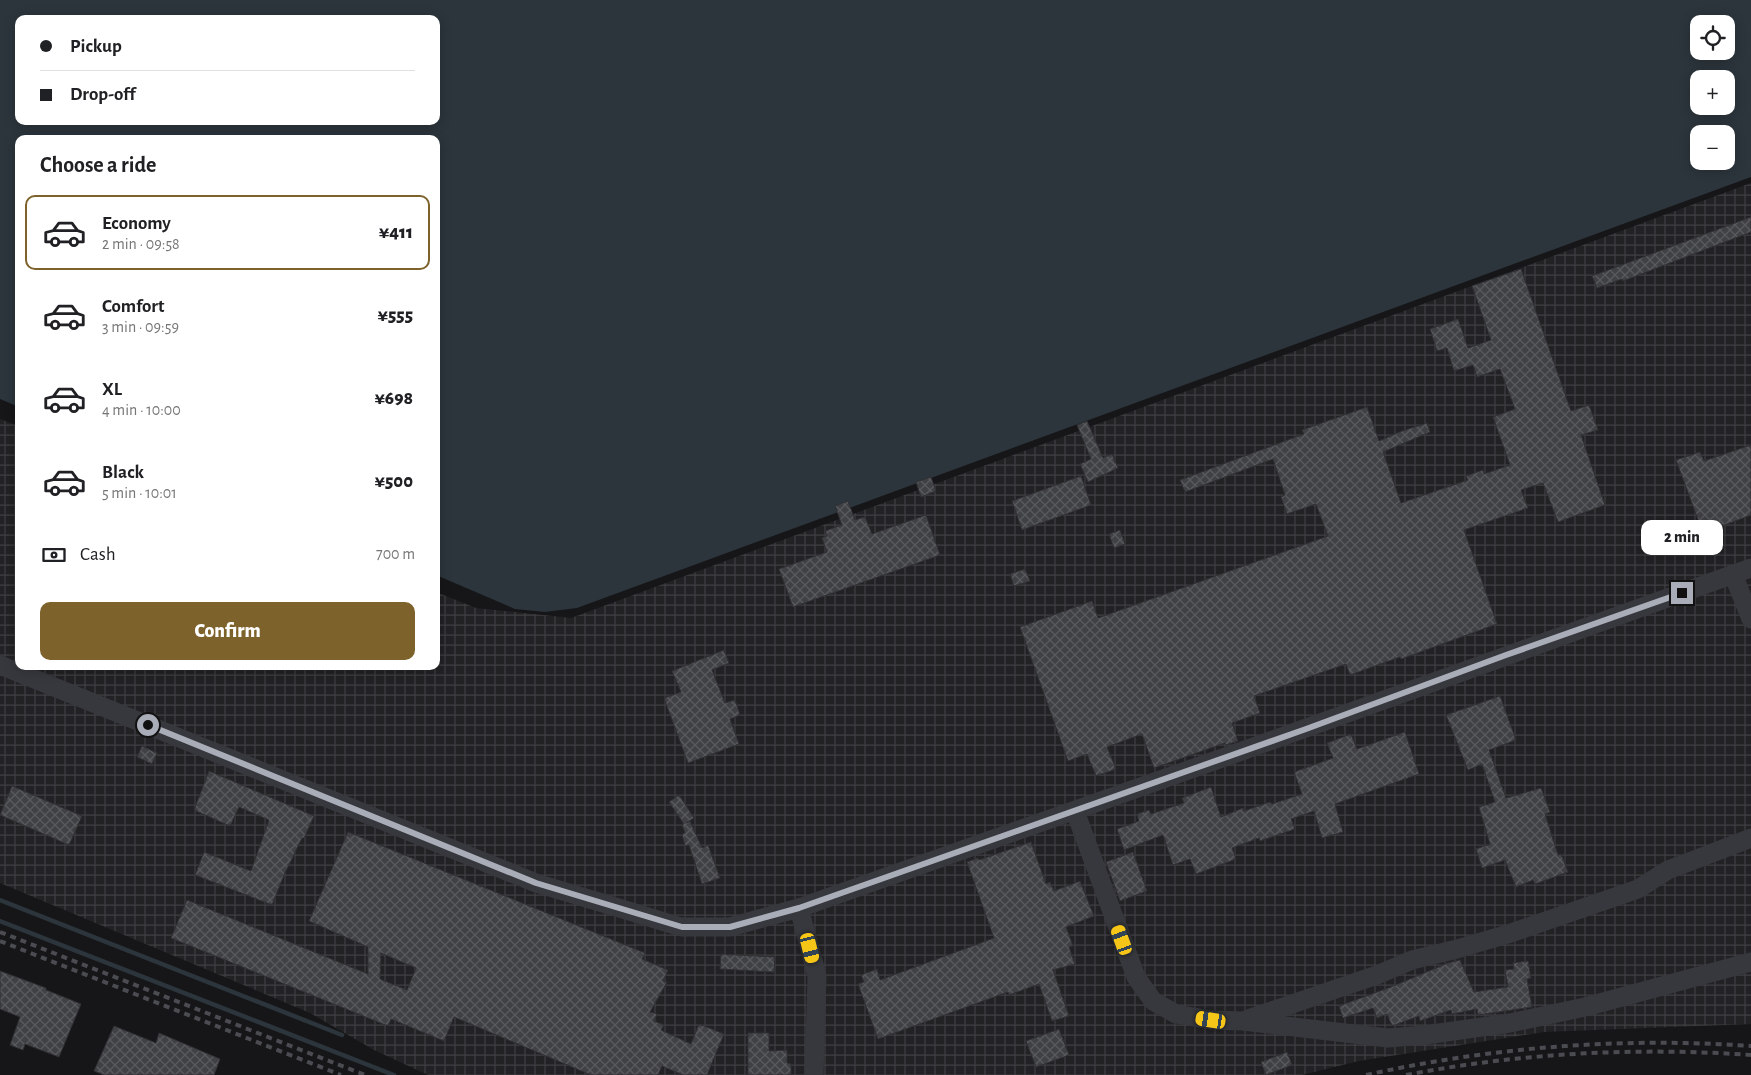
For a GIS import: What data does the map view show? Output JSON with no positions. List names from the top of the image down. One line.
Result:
{"page":{"map_buttons":["+","−"],"banner":["Pickup","Drop-off"],"heading":"Choose a ride","list":[{"name":"Economy","note":"2 min · 09:58","value":"¥411"},{"name":"Comfort","note":"3 min · 09:59","value":"¥555"},{"name":"XL","note":"4 min · 10:00","value":"¥698"},{"name":"Black","note":"5 min · 10:01","value":"¥500"}],"bubble":"2 min","pay":["Cash","700 m"],"buttons":"Confirm"}}
